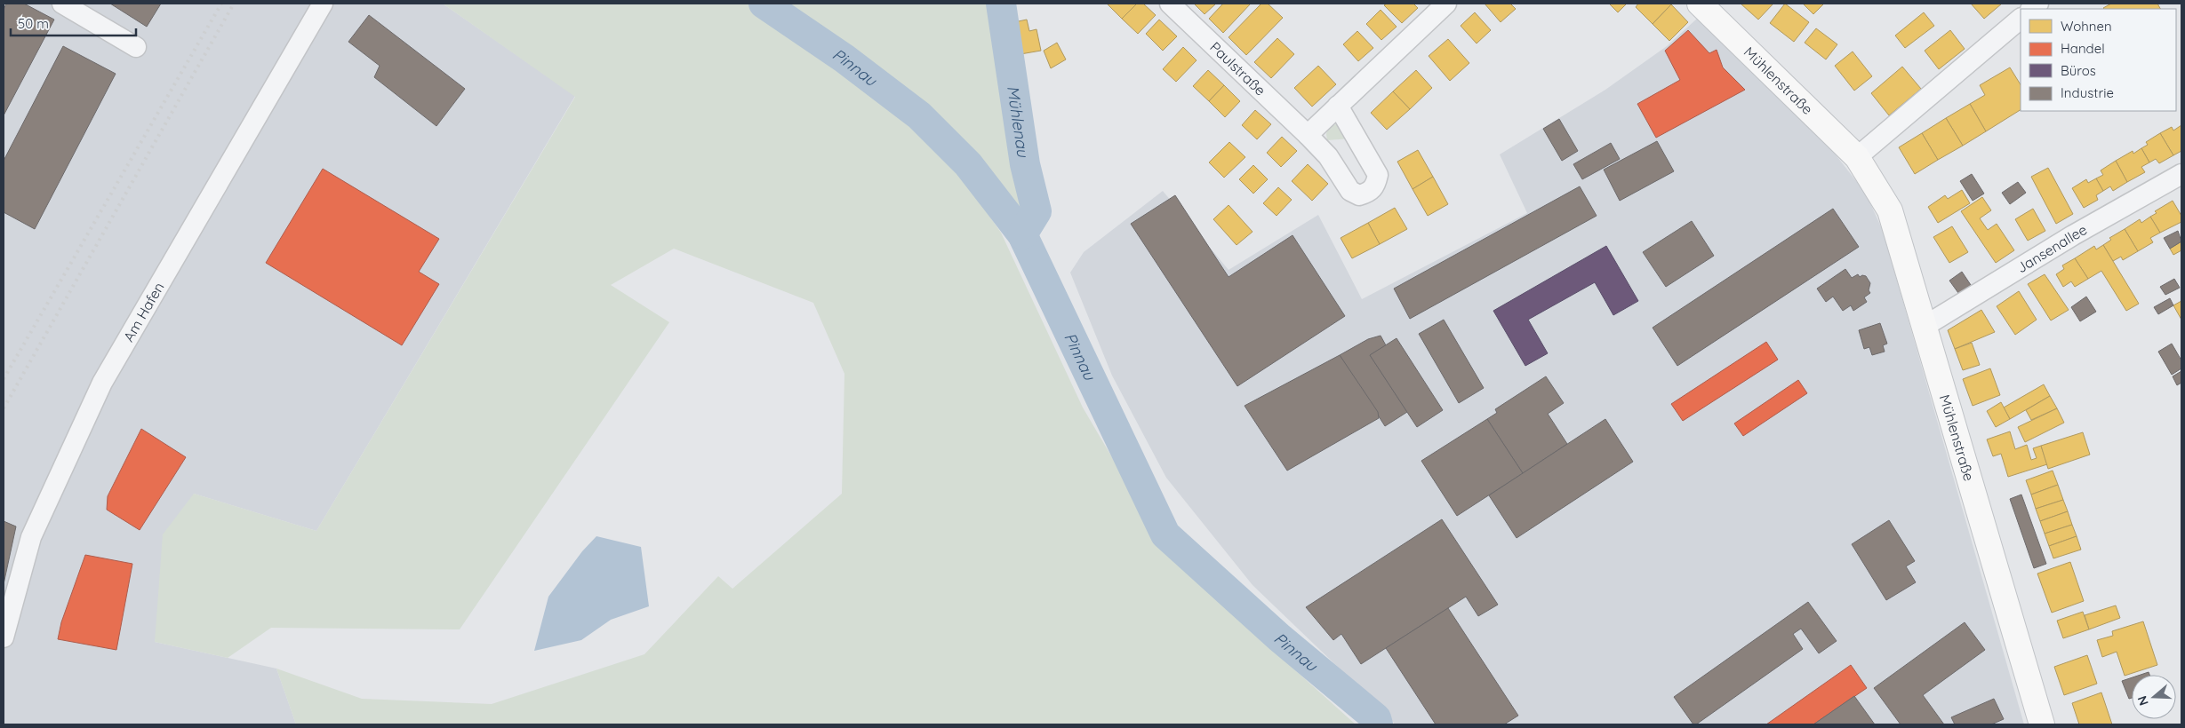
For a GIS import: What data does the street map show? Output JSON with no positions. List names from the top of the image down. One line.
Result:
{"streets":{"main road":["Mühlenstraße"],"street":["Paulstraße","Jansenallee","Am Hafen"]},"crossings":[["Mühlenstraße","Jansenallee"]],"water":["Pinnau","Mühlenau"],"legend":["Wohnen","Handel","Büros","Industrie"],"scale_bar":"50 m","north":"left"}
